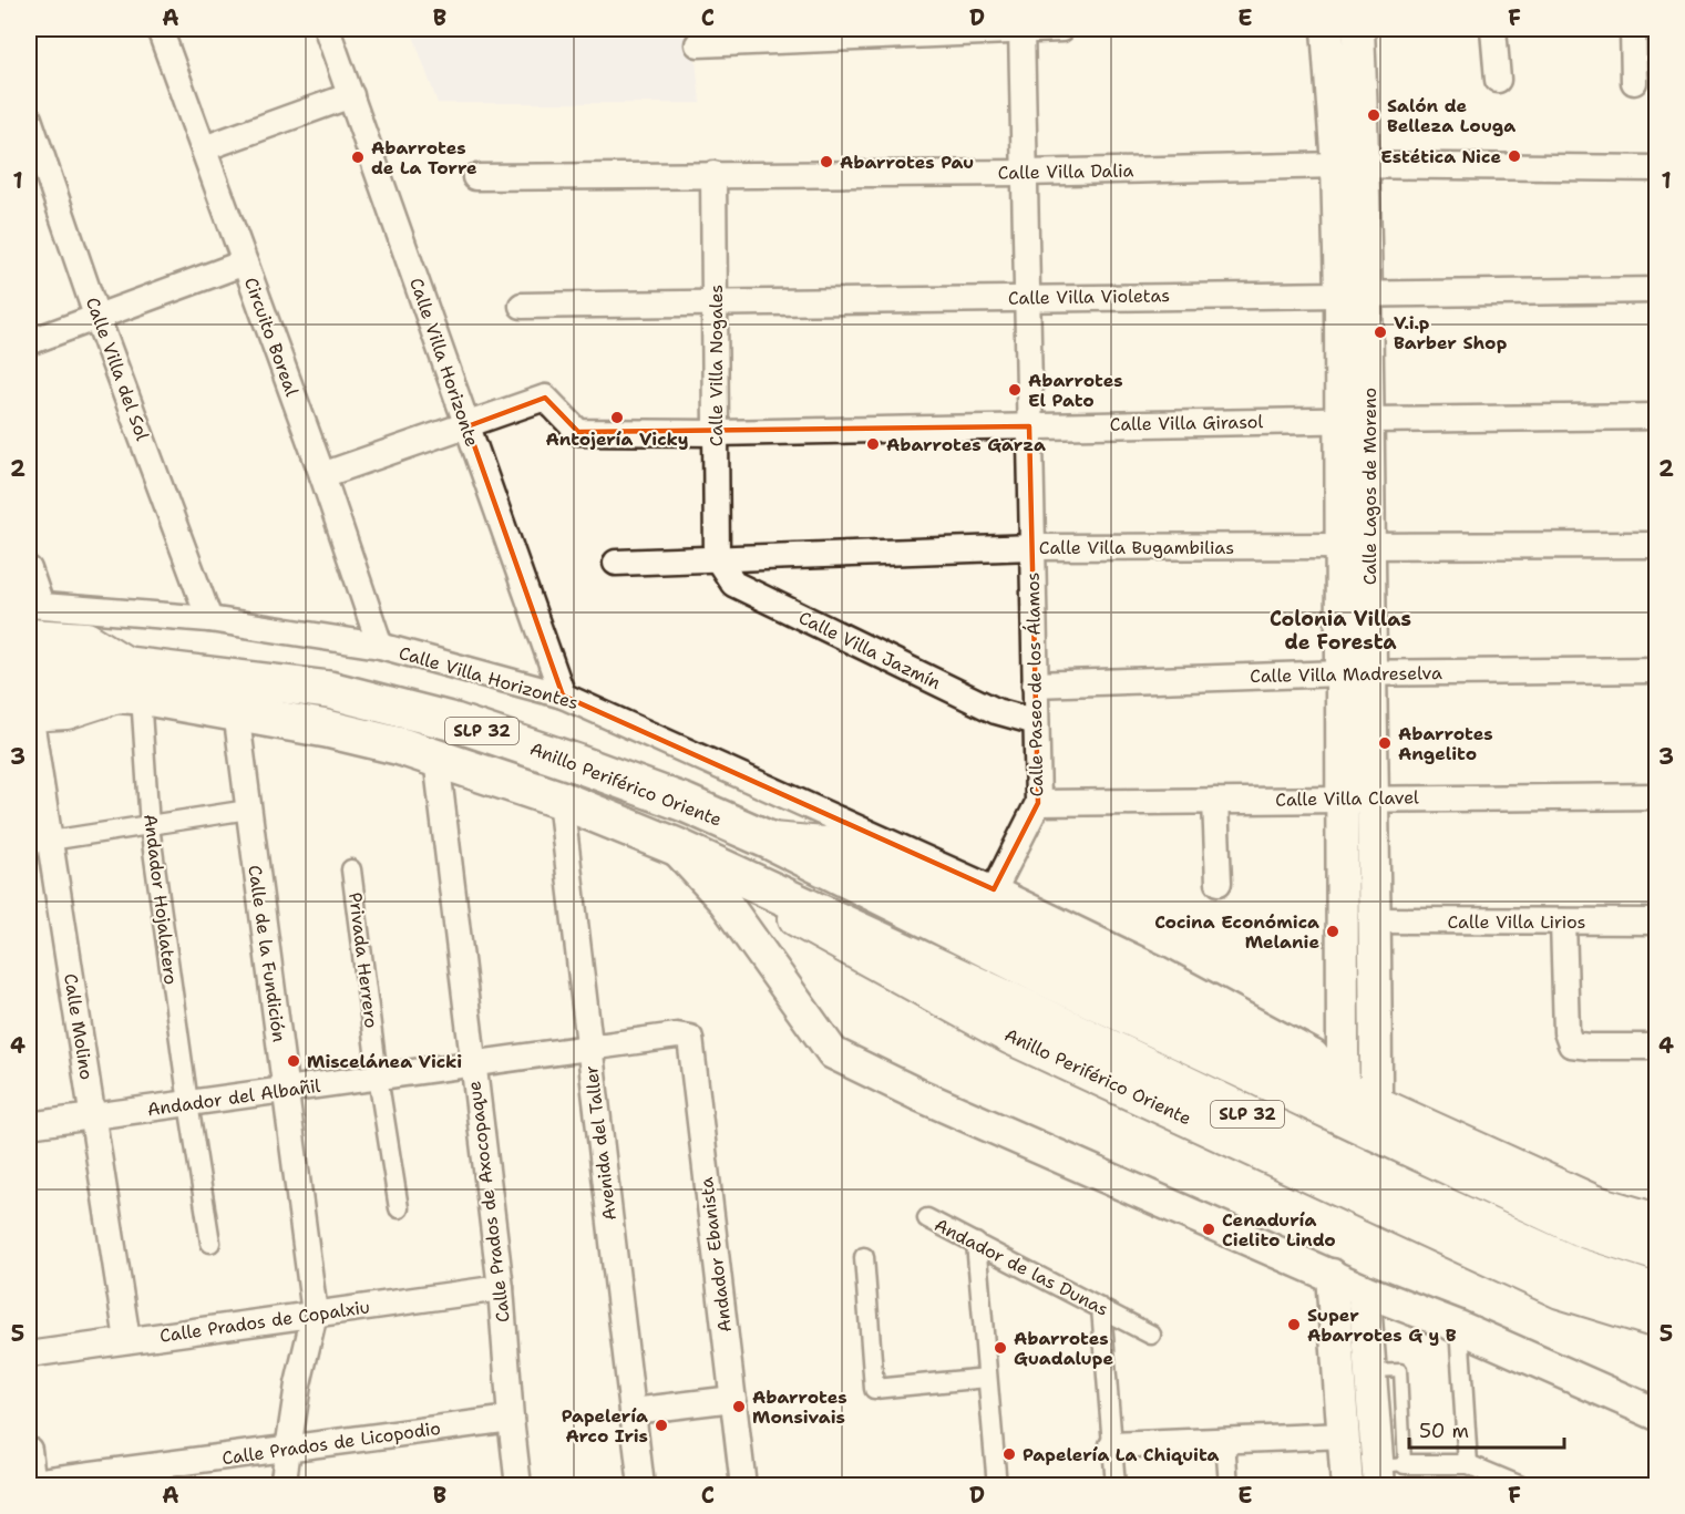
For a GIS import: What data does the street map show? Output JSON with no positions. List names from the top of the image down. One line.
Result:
{"streets":{"highway":["SLP 32","Anillo Periférico Oriente"],"street":["Calle Villa Dalia","Calle Villa Violetas","Circuito Boreal","Calle Villa Horizonte","Calle Villa Nogales","Calle Villa del Sol","Calle Villa Girasol","Calle Lagos de Moreno","Calle Villa Bugambilias","Calle Villa Jazmín","Calle Villa Madreselva","Calle Villa Horizontes","Calle Paseo de los Álamos","Calle Villa Clavel","Andador Hojalatero","Calle Villa Lirios","Calle de la Fundición","Privada Herrero","Calle Molino","Andador del Albañil","Avenida del Taller","Calle Prados de Axocopaque","Andador Ebanista","Andador de las Dunas","Calle Prados de Copalxiu","Calle Prados de Licopodio"]},"crossings":[["Calle Villa Dalia","Calle Villa Nogales"],["Calle Villa Dalia","Calle Lagos de Moreno"],["Calle Villa Dalia","Calle Paseo de los Álamos"],["Calle Villa Violetas","Calle Villa Nogales"],["Calle Villa Violetas","Calle Lagos de Moreno"],["Calle Villa Violetas","Calle Paseo de los Álamos"],["Circuito Boreal","Calle Villa Horizontes"],["Calle Villa Horizonte","Calle Villa Girasol"],["Calle Villa Horizonte","Calle Villa Horizontes"],["Calle Villa Nogales","Calle Villa Girasol"],["Calle Villa Nogales","Calle Villa Bugambilias"],["Calle Villa Nogales","Calle Villa Jazmín"],["Calle Villa del Sol","Calle Villa Horizontes"],["Calle Villa Girasol","Calle Lagos de Moreno"],["Calle Villa Girasol","Calle Paseo de los Álamos"],["Calle Lagos de Moreno","Calle Villa Bugambilias"],["Calle Lagos de Moreno","Calle Villa Madreselva"],["Calle Lagos de Moreno","Calle Villa Horizontes"],["Calle Lagos de Moreno","Anillo Periférico Oriente"],["Calle Lagos de Moreno","Calle Villa Clavel"],["Calle Lagos de Moreno","Calle Villa Lirios"],["Calle Villa Bugambilias","Calle Villa Jazmín"],["Calle Villa Bugambilias","Calle Paseo de los Álamos"],["Calle Villa Jazmín","Calle Paseo de los Álamos"],["Calle Villa Madreselva","Calle Paseo de los Álamos"],["Calle Villa Horizontes","Calle Paseo de los Álamos"],["Calle Villa Horizontes","Anillo Periférico Oriente"],["Calle Paseo de los Álamos","Anillo Periférico Oriente"],["Calle Paseo de los Álamos","Calle Villa Clavel"],["Anillo Periférico Oriente","Andador Hojalatero"],["Anillo Periférico Oriente","Calle de la Fundición"],["Anillo Periférico Oriente","Calle Molino"],["Anillo Periférico Oriente","Avenida del Taller"],["Anillo Periférico Oriente","Calle Prados de Axocopaque"],["Andador Hojalatero","Andador del Albañil"],["Calle de la Fundición","Andador del Albañil"],["Calle de la Fundición","Calle Prados de Copalxiu"],["Privada Herrero","Andador del Albañil"],["Calle Molino","Andador del Albañil"],["Calle Molino","Calle Prados de Copalxiu"],["Andador del Albañil","Avenida del Taller"],["Andador del Albañil","Calle Prados de Axocopaque"],["Andador del Albañil","Andador Ebanista"],["Calle Prados de Axocopaque","Calle Prados de Copalxiu"],["Calle Prados de Axocopaque","Calle Prados de Licopodio"]],"districts":["Colonia Villas de Foresta"],"places":["Salón de Belleza Louga","Estética Nice","Abarrotes de La Torre","Abarrotes Pau","V.i.p Barber Shop","Abarrotes El Pato","Antojería Vicky","Abarrotes Garza","Abarrotes Angelito","Cocina Económica Melanie","Miscelánea Vicki","Cenaduría Cielito Lindo","Super Abarrotes G y B","Abarrotes Guadalupe","Abarrotes Monsivais","Papelería Arco Iris","Papelería La Chiquita"],"scale_bar":"50 m","grid":{"columns":["A","B","C","D","E","F"],"rows":["1","2","3","4","5"]}}
